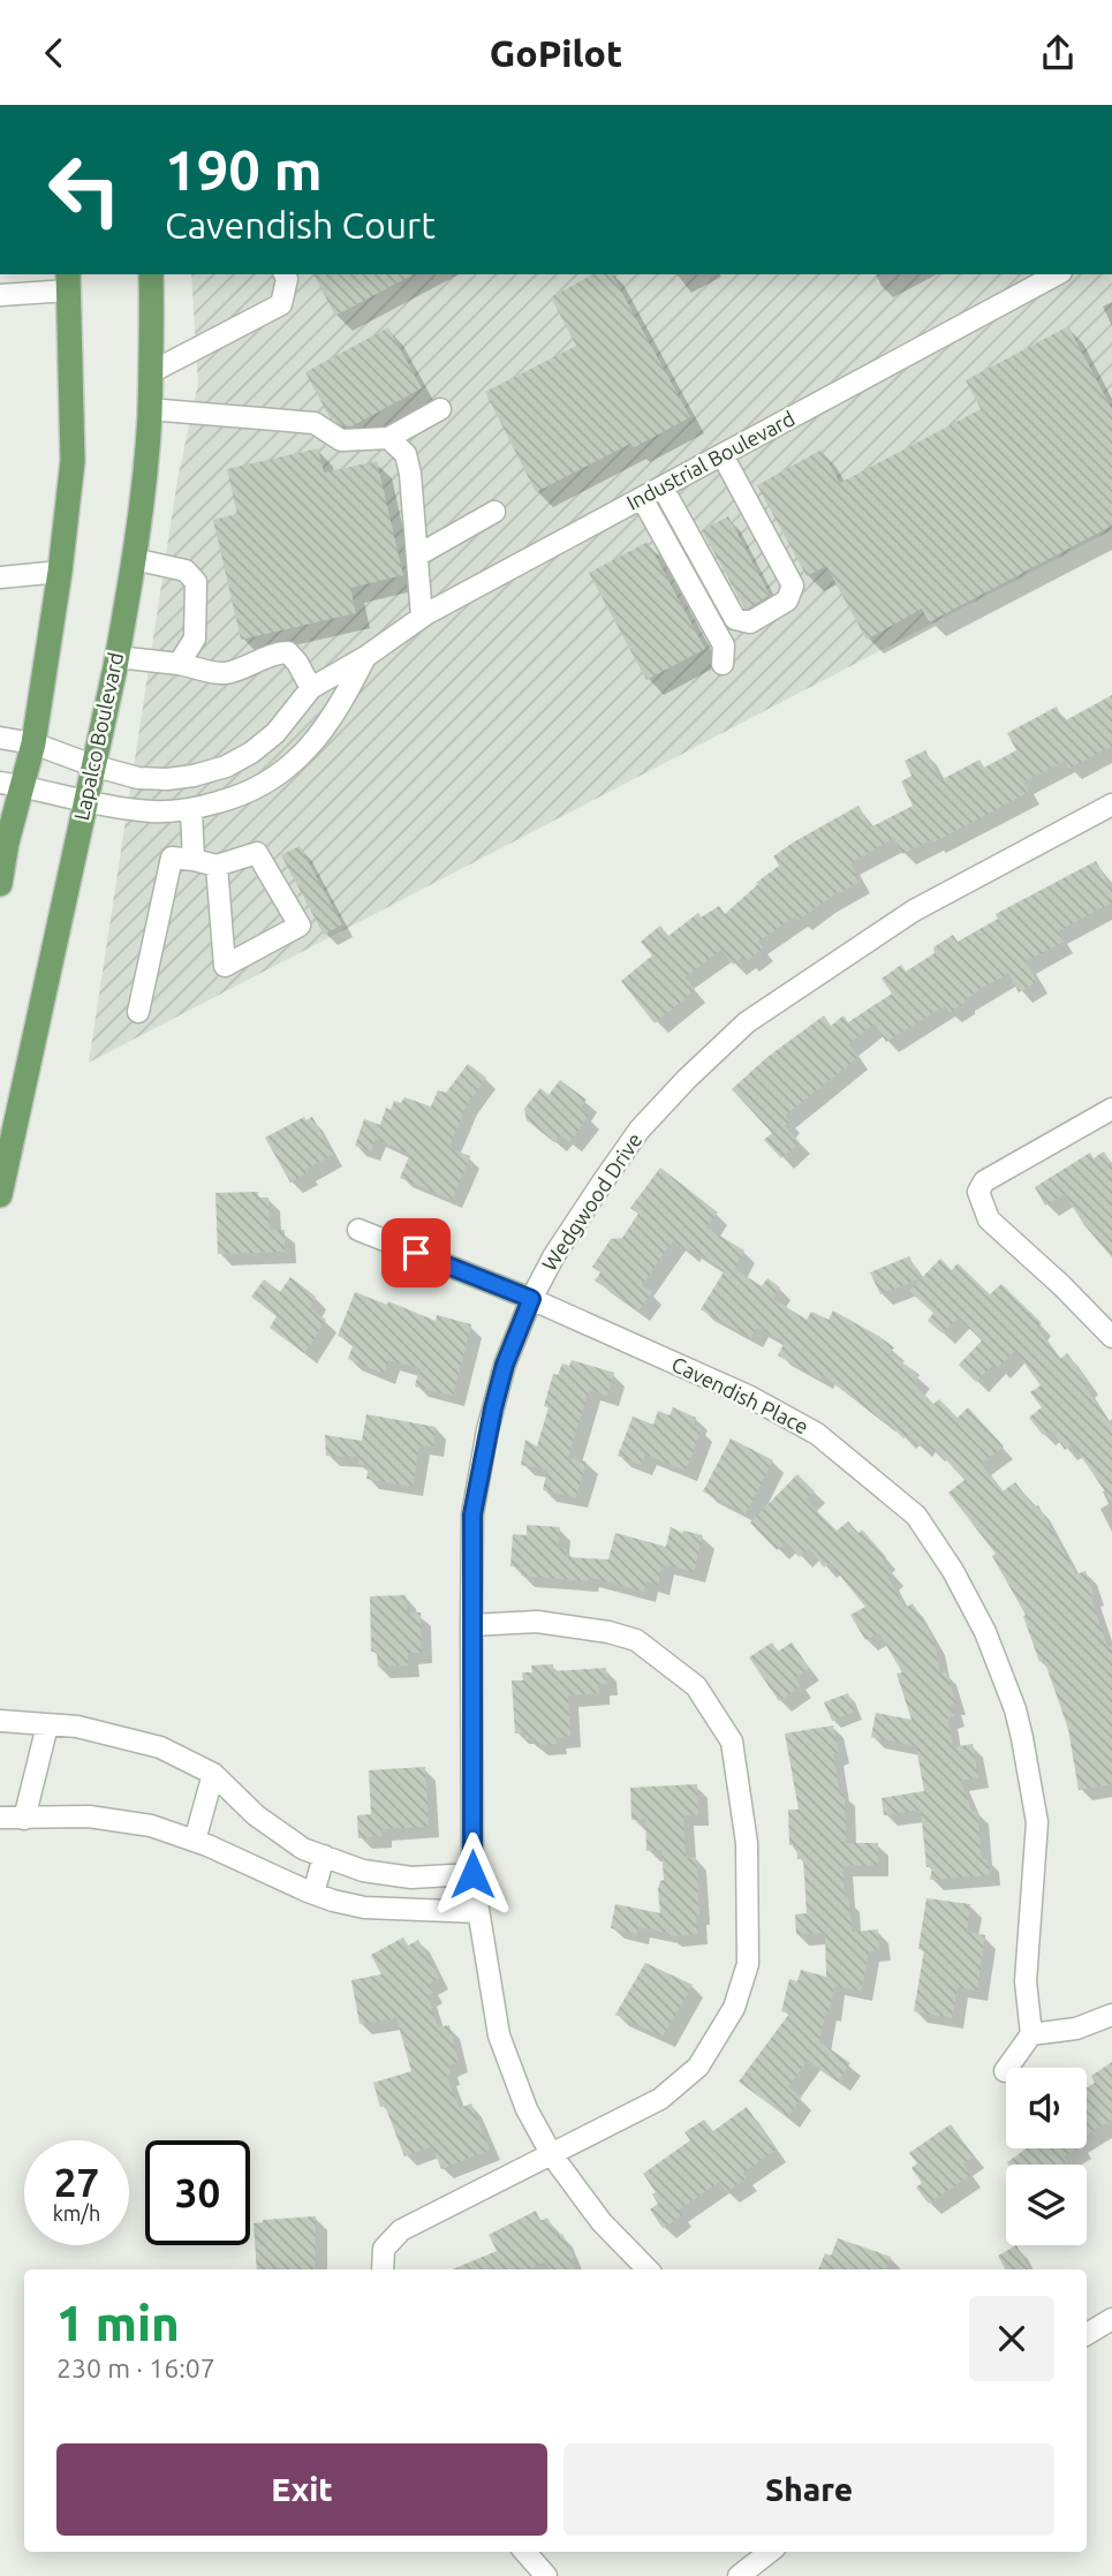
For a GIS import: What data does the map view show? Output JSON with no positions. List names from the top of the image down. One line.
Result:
{"streets":{"main road":["Lapalco Boulevard"],"street":["Industrial Boulevard","Wedgwood Drive","Cavendish Place"]},"crossings":[["Industrial Boulevard","Lapalco Boulevard"],["Wedgwood Drive","Cavendish Place"]],"page":{"header":"GoPilot","turn":["190 m","Cavendish Court"],"speed":"27 km/h","limit":"30","heading":["1 min","230 m · 16:07"],"buttons":["Exit","Share"]}}
